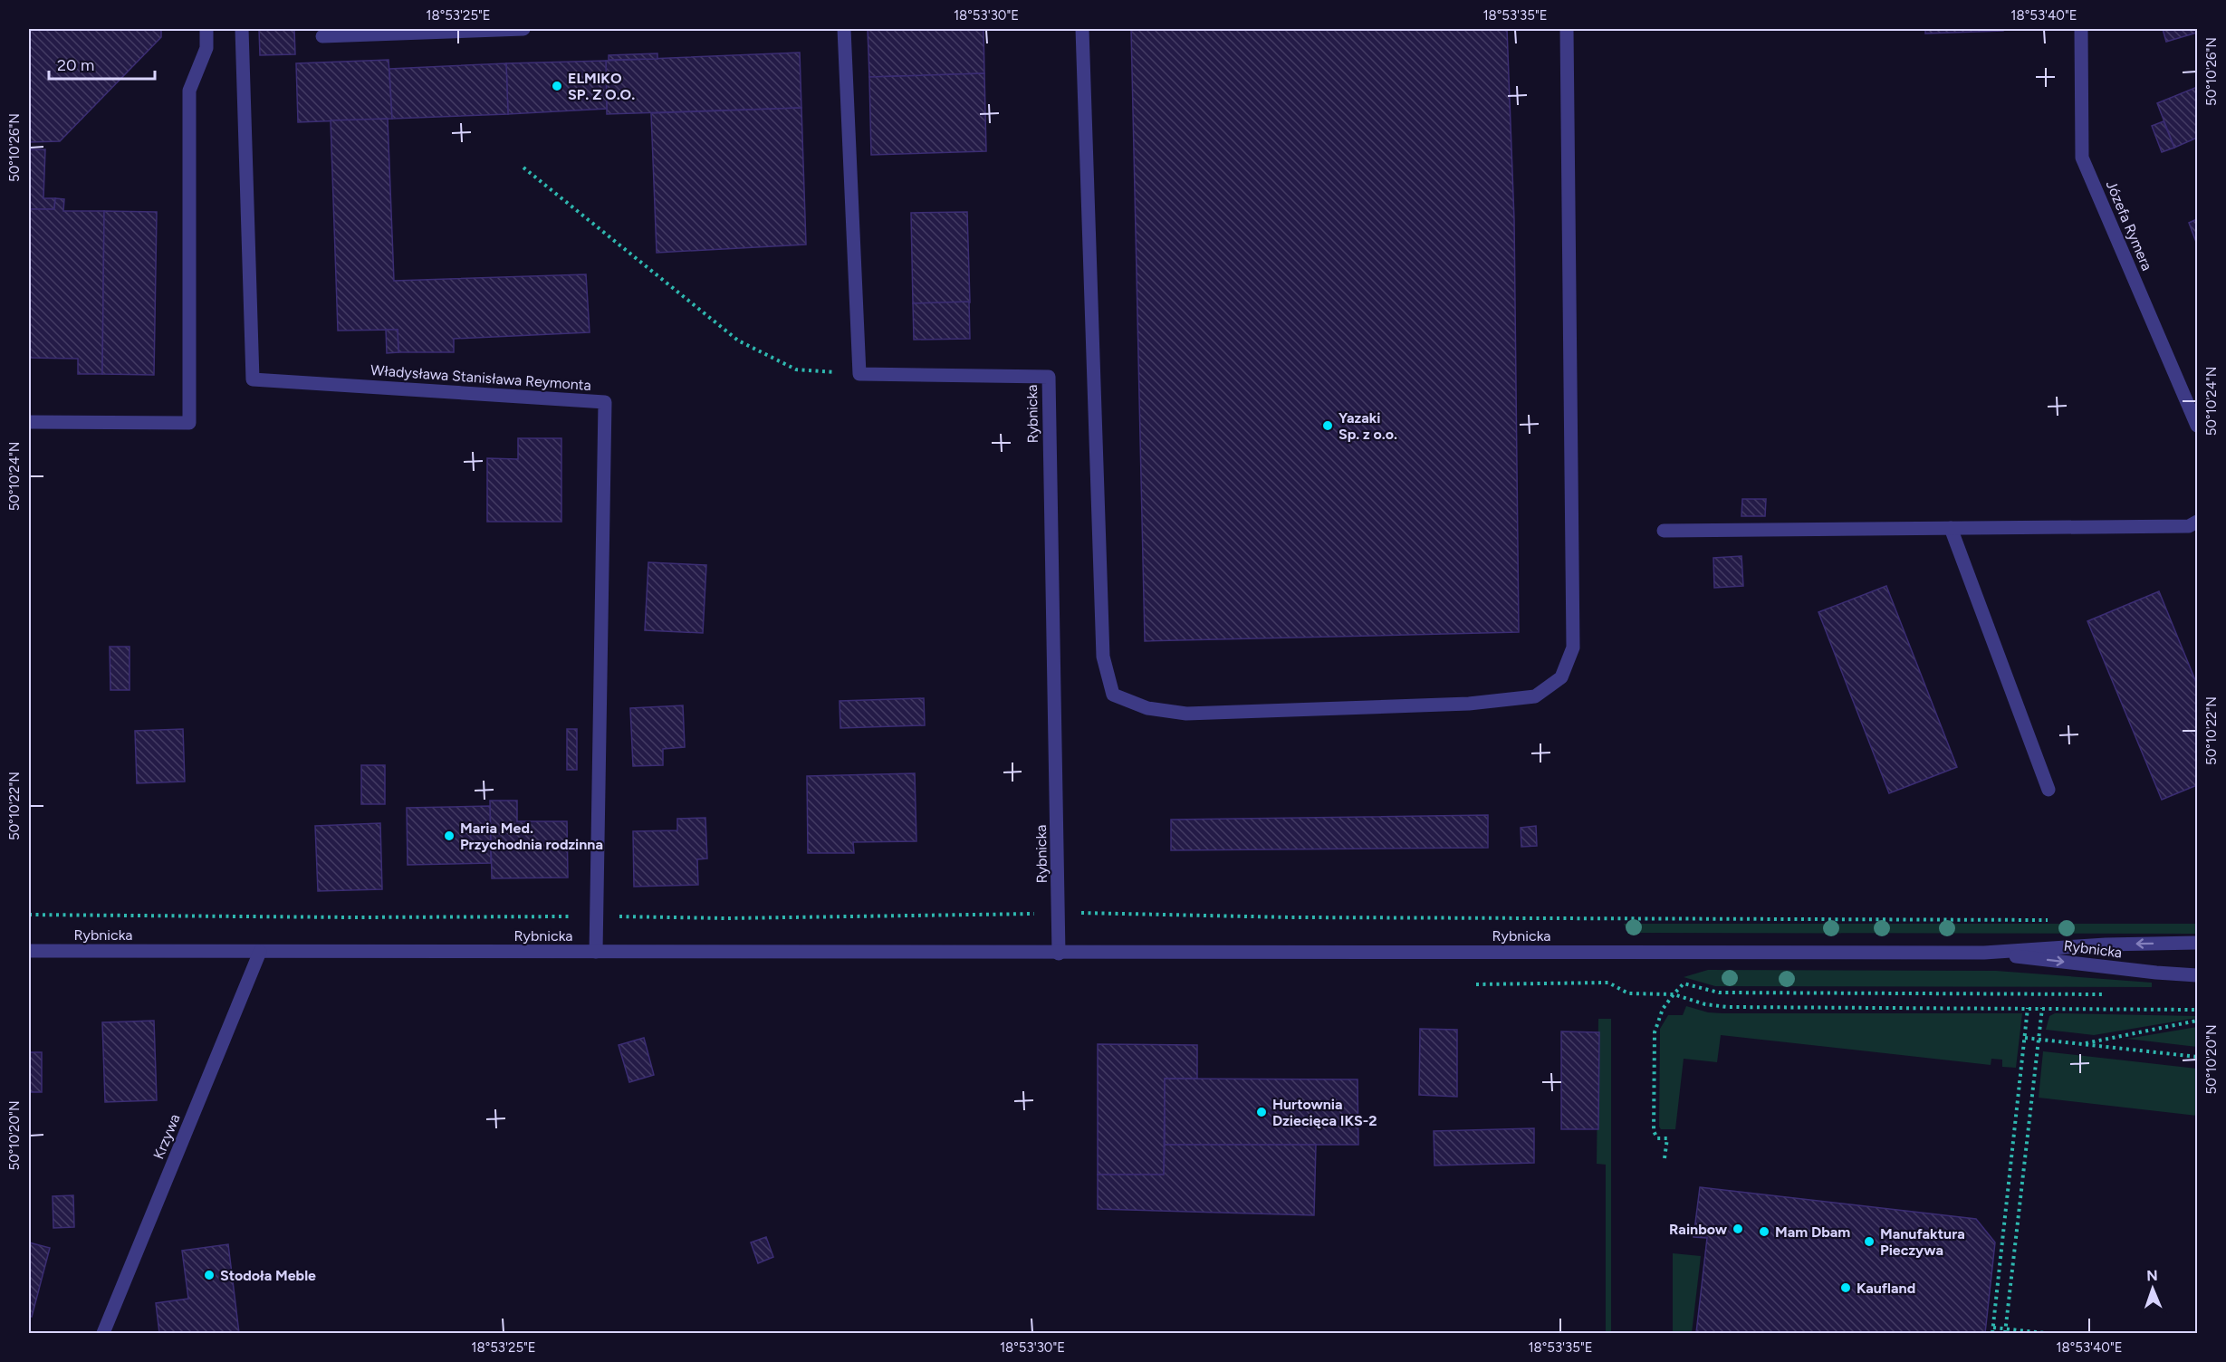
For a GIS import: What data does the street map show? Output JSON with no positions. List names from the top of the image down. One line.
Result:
{"streets":{"street":["Józefa Rymera","Władysława Stanisława Reymonta","Rybnicka","Krzywa"]},"crossings":[["Władysława Stanisława Reymonta","Rybnicka"],["Rybnicka","Krzywa"]],"places":["ELMIKO SP. Z O.O.","Yazaki Sp. z o.o.","Maria Med. Przychodnia rodzinna","Hurtownia Dziecięca IKS-2","Rainbow","Mam Dbam","Manufaktura Pieczywa","Stodoła Meble","Kaufland"],"scale_bar":"20 m","north":"top","coordinates":["18°53'25\"E","18°53'30\"E","18°53'35\"E","18°53'40\"E","50°10'26\"N","50°10'24\"N","50°10'22\"N","50°10'20\"N"]}
